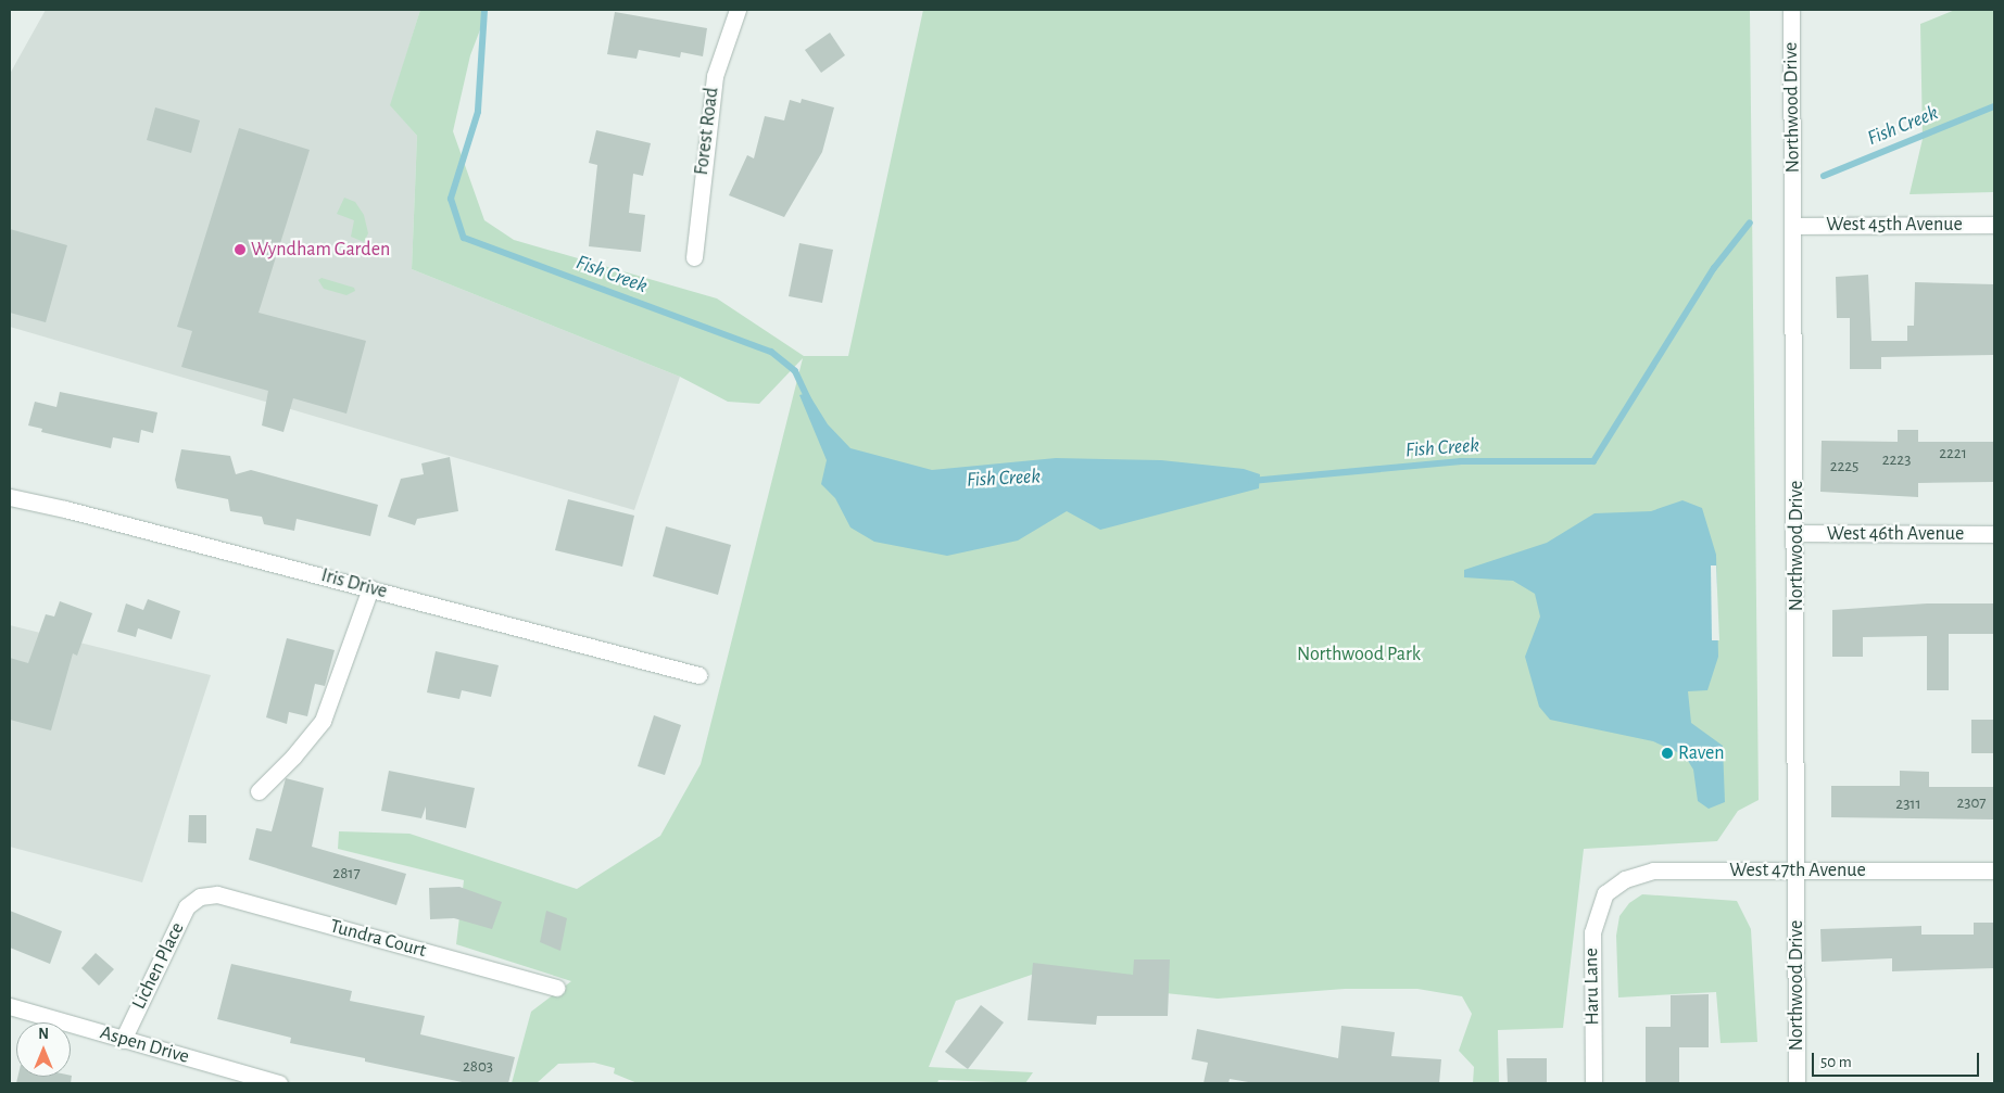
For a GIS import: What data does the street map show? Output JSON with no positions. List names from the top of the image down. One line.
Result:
{"streets":{"street":["Northwood Drive","Forest Road","West 45th Avenue","West 46th Avenue","Iris Drive","West 47th Avenue","Tundra Court","Lichen Place","Haru Lane","Aspen Drive"]},"crossings":[["Northwood Drive","West 45th Avenue"],["Northwood Drive","West 46th Avenue"],["Northwood Drive","West 47th Avenue"],["West 47th Avenue","Haru Lane"],["Tundra Court","Lichen Place"],["Lichen Place","Aspen Drive"]],"water":["Fish Creek"],"parks":["Northwood Park"],"places":["Wyndham Garden","Raven"],"house_numbers":["2221","2223","2225","2307","2311","2817","2803"],"scale_bar":"50 m","north":"top"}
